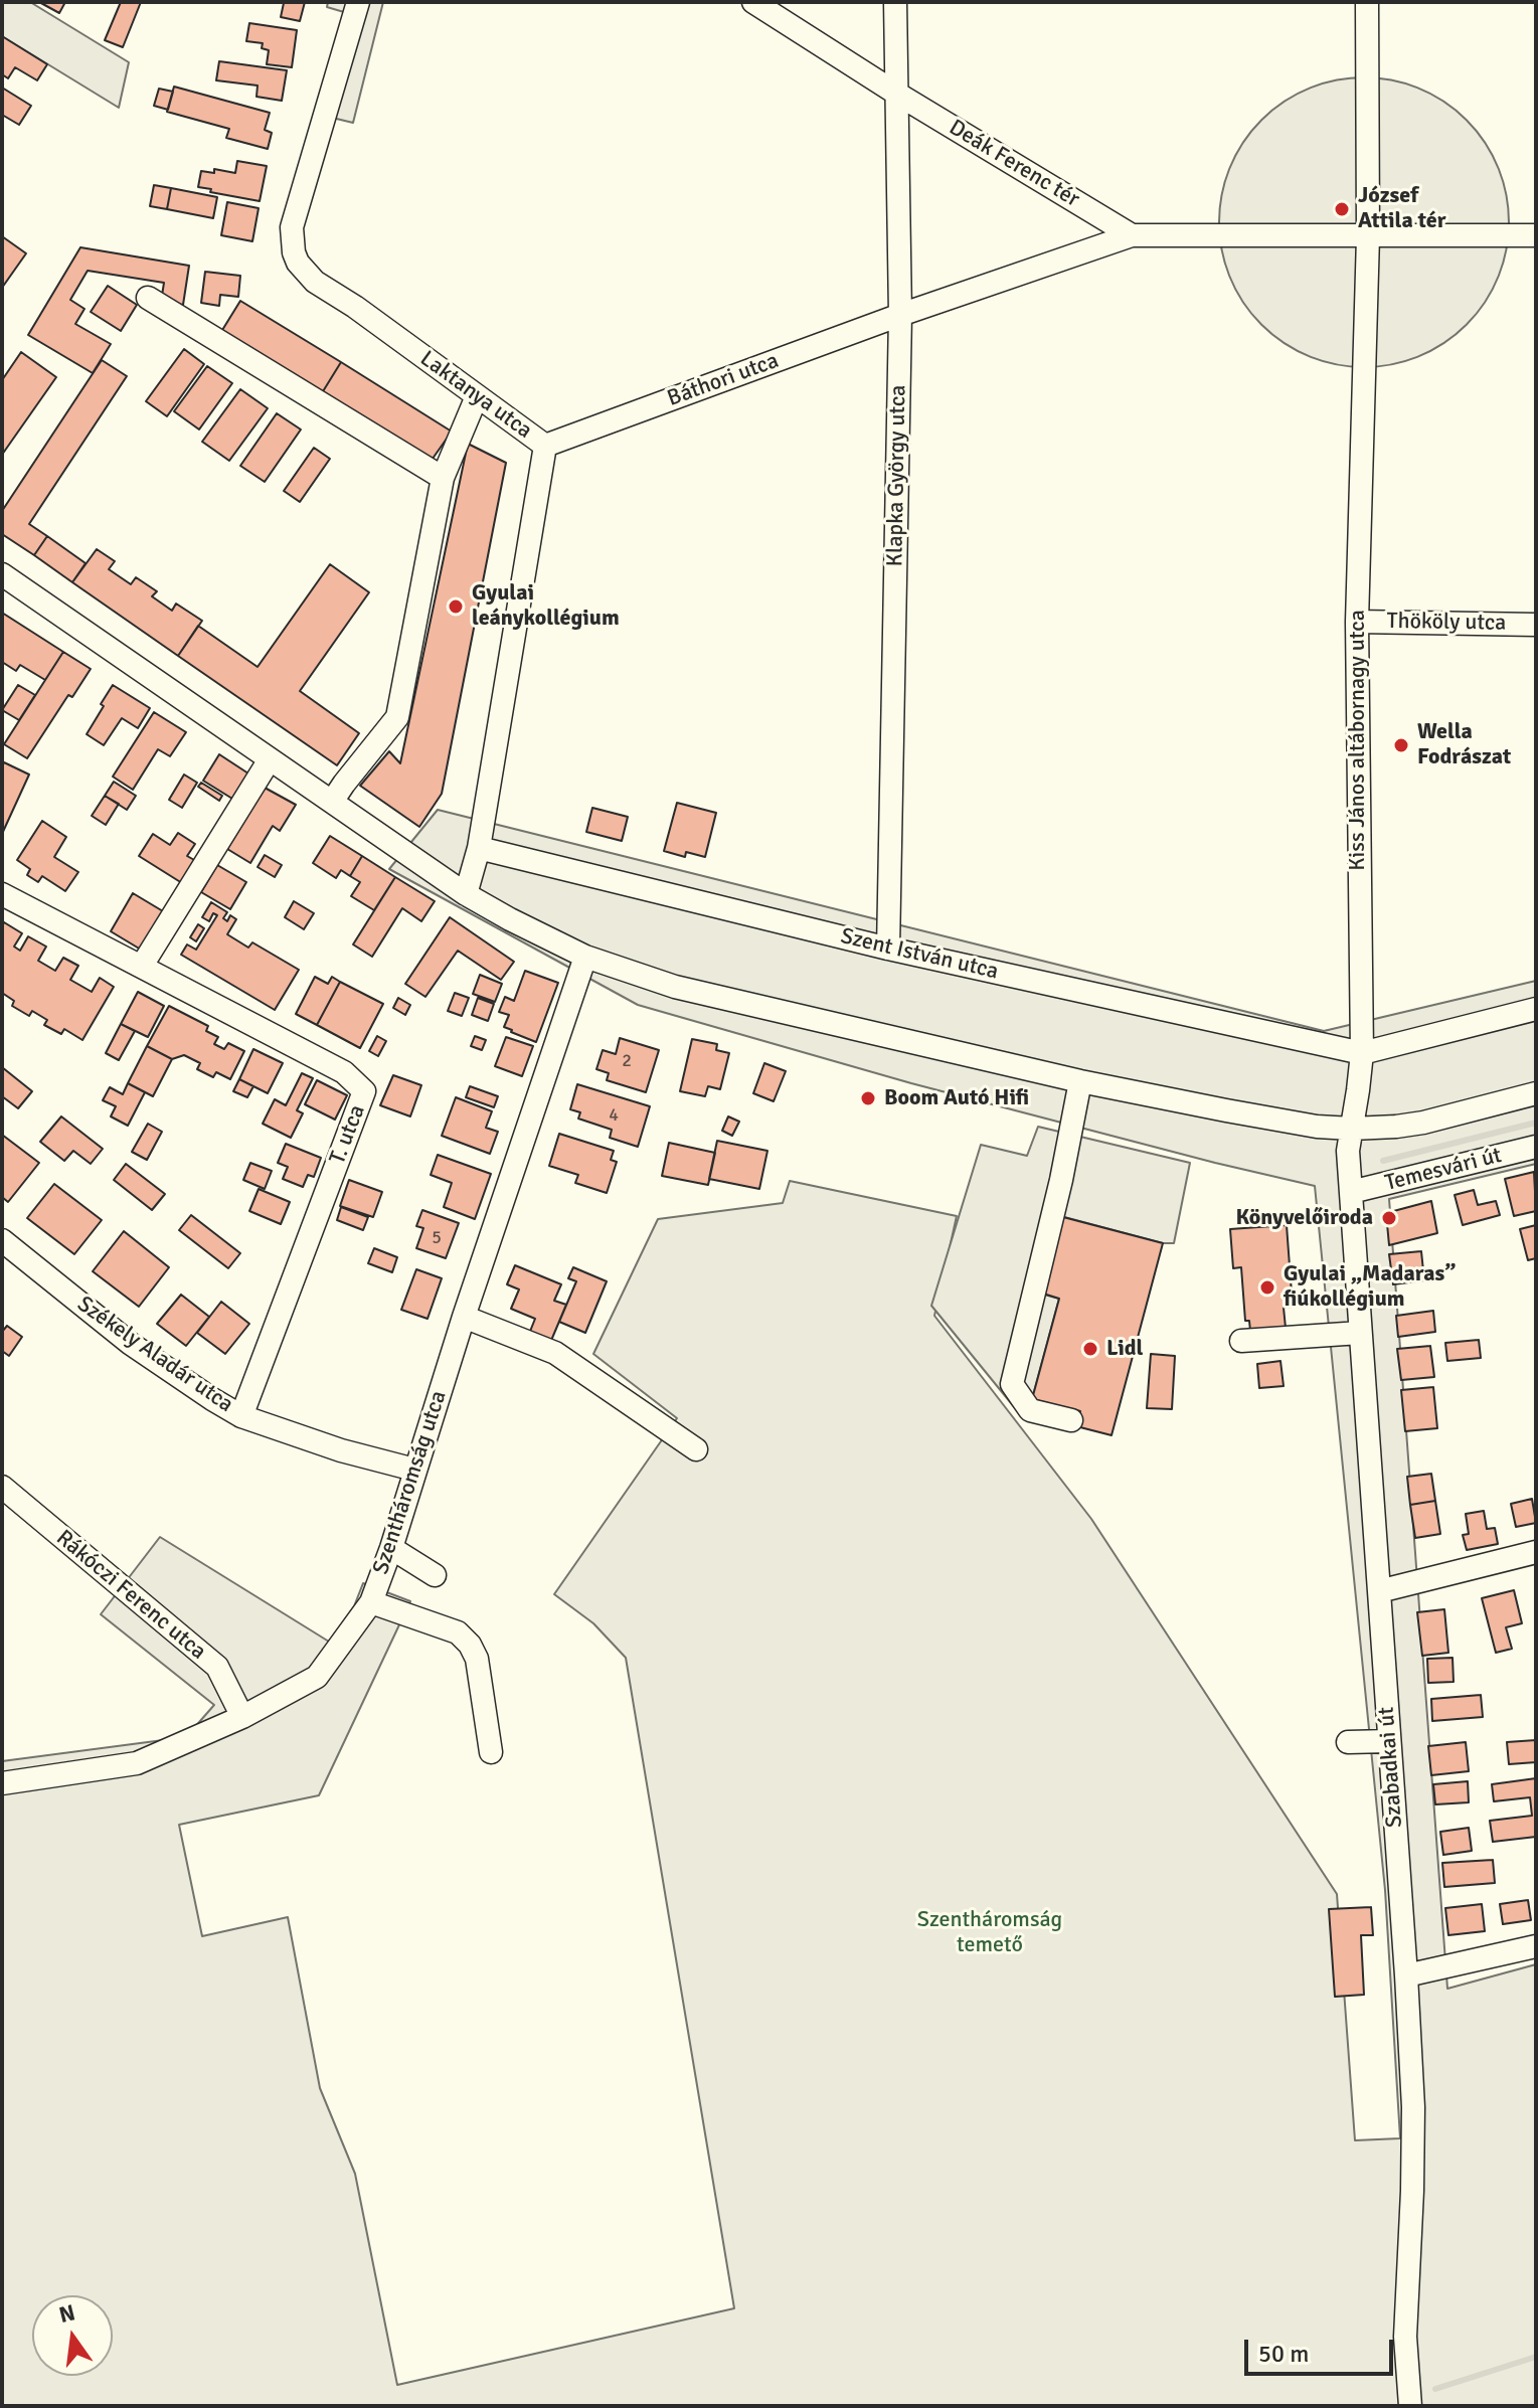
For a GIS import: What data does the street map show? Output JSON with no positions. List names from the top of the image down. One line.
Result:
{"streets":{"street":["Deák Ferenc tér","Báthori utca","Laktanya utca","Klapka György utca","Thököly utca","Kiss János altábornagy utca","Szent István utca","T. utca","Temesvári út","Székely Aladár utca","Szentháromság utca","Rákóczi Ferenc utca","Szabadkai út"]},"crossings":[["Deák Ferenc tér","Klapka György utca"],["Báthori utca","Laktanya utca"],["Báthori utca","Klapka György utca"],["Laktanya utca","Szent István utca"],["Klapka György utca","Szent István utca"],["Thököly utca","Kiss János altábornagy utca"],["Kiss János altábornagy utca","Szent István utca"],["Kiss János altábornagy utca","Szabadkai út"],["T. utca","Székely Aladár utca"],["Temesvári út","Szabadkai út"],["Székely Aladár utca","Szentháromság utca"],["Szentháromság utca","Rákóczi Ferenc utca"]],"parks":["Szentháromság temető"],"places":["József Attila tér","Gyulai leánykollégium","Wella Fodrászat","Boom Autó Hifi","Könyvelőiroda","Gyulai „Madaras” fiúkollégium","Lidl"],"house_numbers":["2","4","5"],"scale_bar":"50 m","north":"top"}
